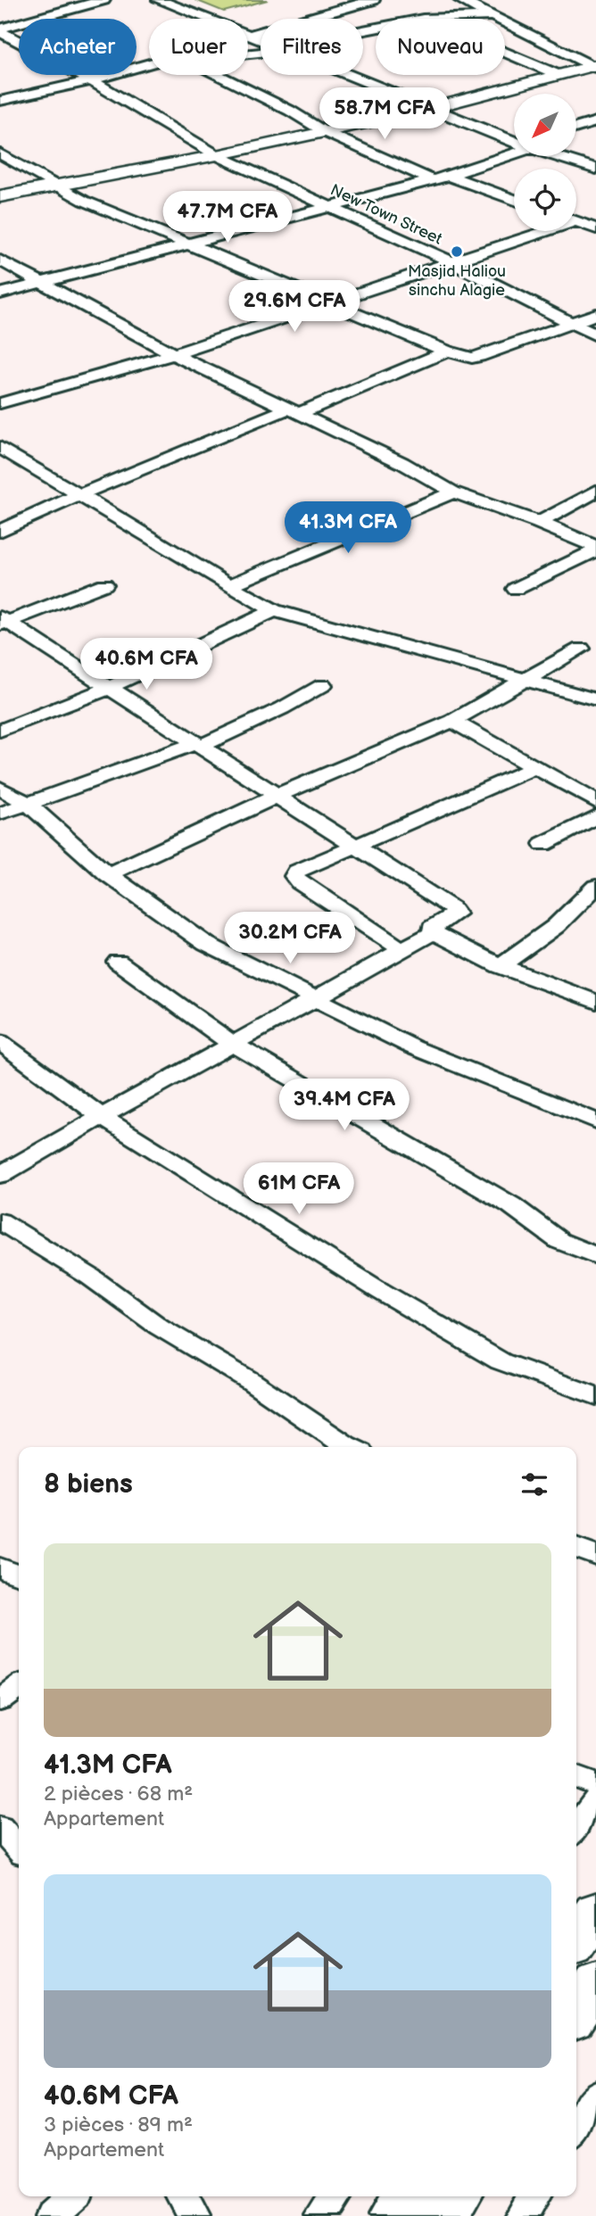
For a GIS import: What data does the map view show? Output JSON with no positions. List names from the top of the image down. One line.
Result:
{"streets":{"street":["New Town Street"]},"places":["Masjid Haliou sinchu Alagie"],"north":"bottom left","page":{"chip":["Acheter","Louer","Filtres","Nouveau"],"price":["58.7M CFA","47.7M CFA","29.6M CFA","41.3M CFA","40.6M CFA","30.2M CFA","39.4M CFA","61M CFA"],"heading":"8 biens","list":[{"name":"41.3M CFA","note":"2 pièces · 68 m² · Appartement"},{"name":"40.6M CFA","note":"3 pièces · 89 m² · Appartement"}]}}
